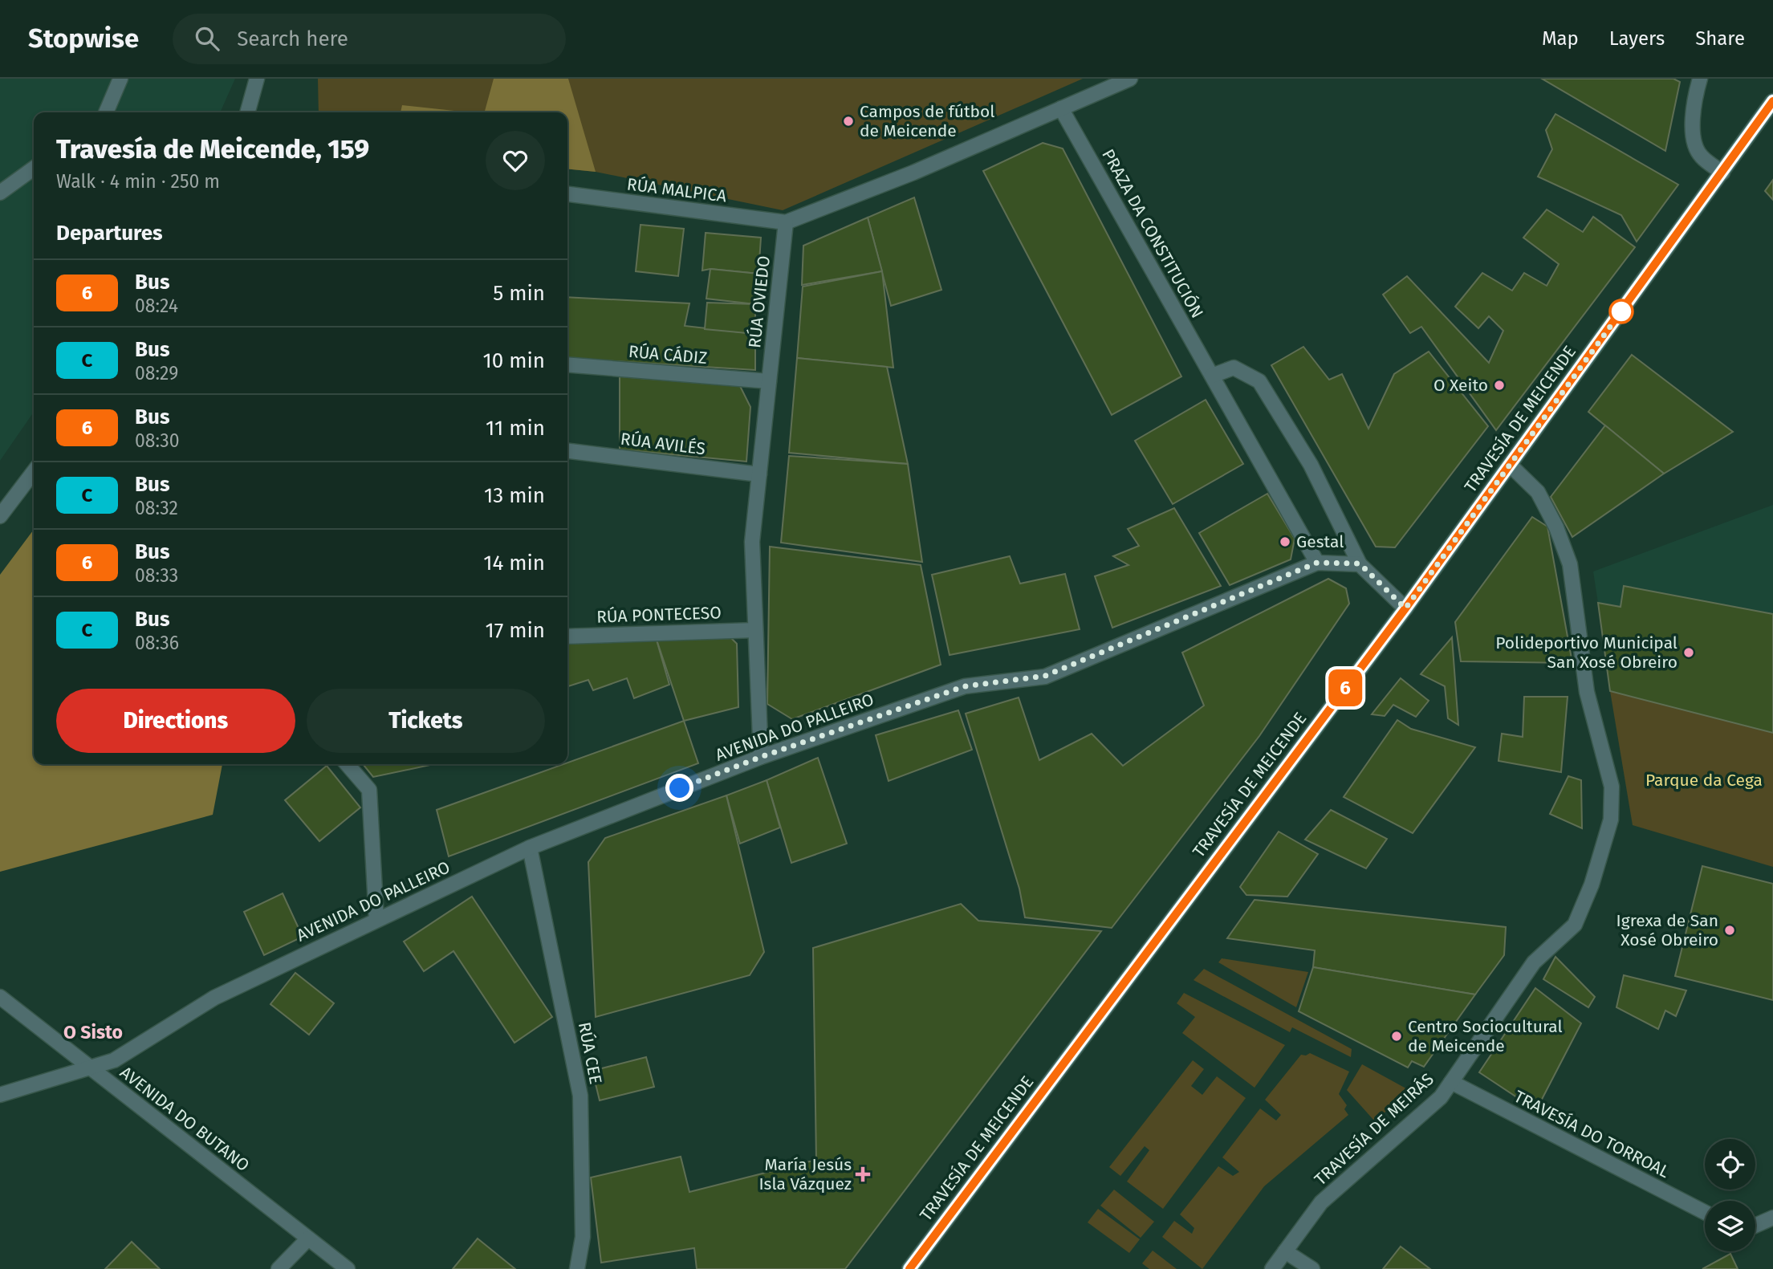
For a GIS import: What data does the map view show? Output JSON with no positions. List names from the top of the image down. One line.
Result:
{"streets":{"main road":["TRAVESÍA DE MEICENDE"],"street":["RÚA MALPICA","PRAZA DA CONSTITUCIÓN","RÚA OVIEDO","RÚA CÁDIZ","RÚA AVILÉS","RÚA PONTECESO","AVENIDA DO PALLEIRO","RÚA CEE","AVENIDA DO BUTANO","TRAVESÍA DE MEIRÁS","TRAVESÍA DO TORROAL"]},"crossings":[["RÚA MALPICA","RÚA OVIEDO"],["PRAZA DA CONSTITUCIÓN","AVENIDA DO PALLEIRO"],["RÚA OVIEDO","RÚA CÁDIZ"],["RÚA OVIEDO","RÚA AVILÉS"],["RÚA OVIEDO","RÚA PONTECESO"],["RÚA OVIEDO","AVENIDA DO PALLEIRO"],["TRAVESÍA DE MEICENDE","TRAVESÍA DE MEIRÁS"],["AVENIDA DO PALLEIRO","RÚA CEE"],["AVENIDA DO PALLEIRO","AVENIDA DO BUTANO"],["TRAVESÍA DE MEIRÁS","TRAVESÍA DO TORROAL"]],"districts":["O Sisto"],"parks":["Parque da Cega"],"places":{"other":["Campos de fútbol de Meicende","O Xeito","Gestal","Polideportivo Municipal San Xosé Obreiro","Igrexa de San Xosé Obreiro","Centro Sociocultural de Meicende"],"health":["María Jesús Isla Vázquez"]},"lines":["bus line 6"],"page":{"header":"Stopwise","search":"Search here","nav":["Map","Layers","Share"],"on_map":"6","heading":[["Travesía de Meicende, 159","Walk · 4 min · 250 m"],"Departures"],"list":[{"mark":"6","name":"Bus","note":"08:24","value":"5 min"},{"mark":"C","name":"Bus","note":"08:29","value":"10 min"},{"mark":"6","name":"Bus","note":"08:30","value":"11 min"},{"mark":"C","name":"Bus","note":"08:32","value":"13 min"},{"mark":"6","name":"Bus","note":"08:33","value":"14 min"},{"mark":"C","name":"Bus","note":"08:36","value":"17 min"}],"buttons":["Directions","Tickets"]}}
